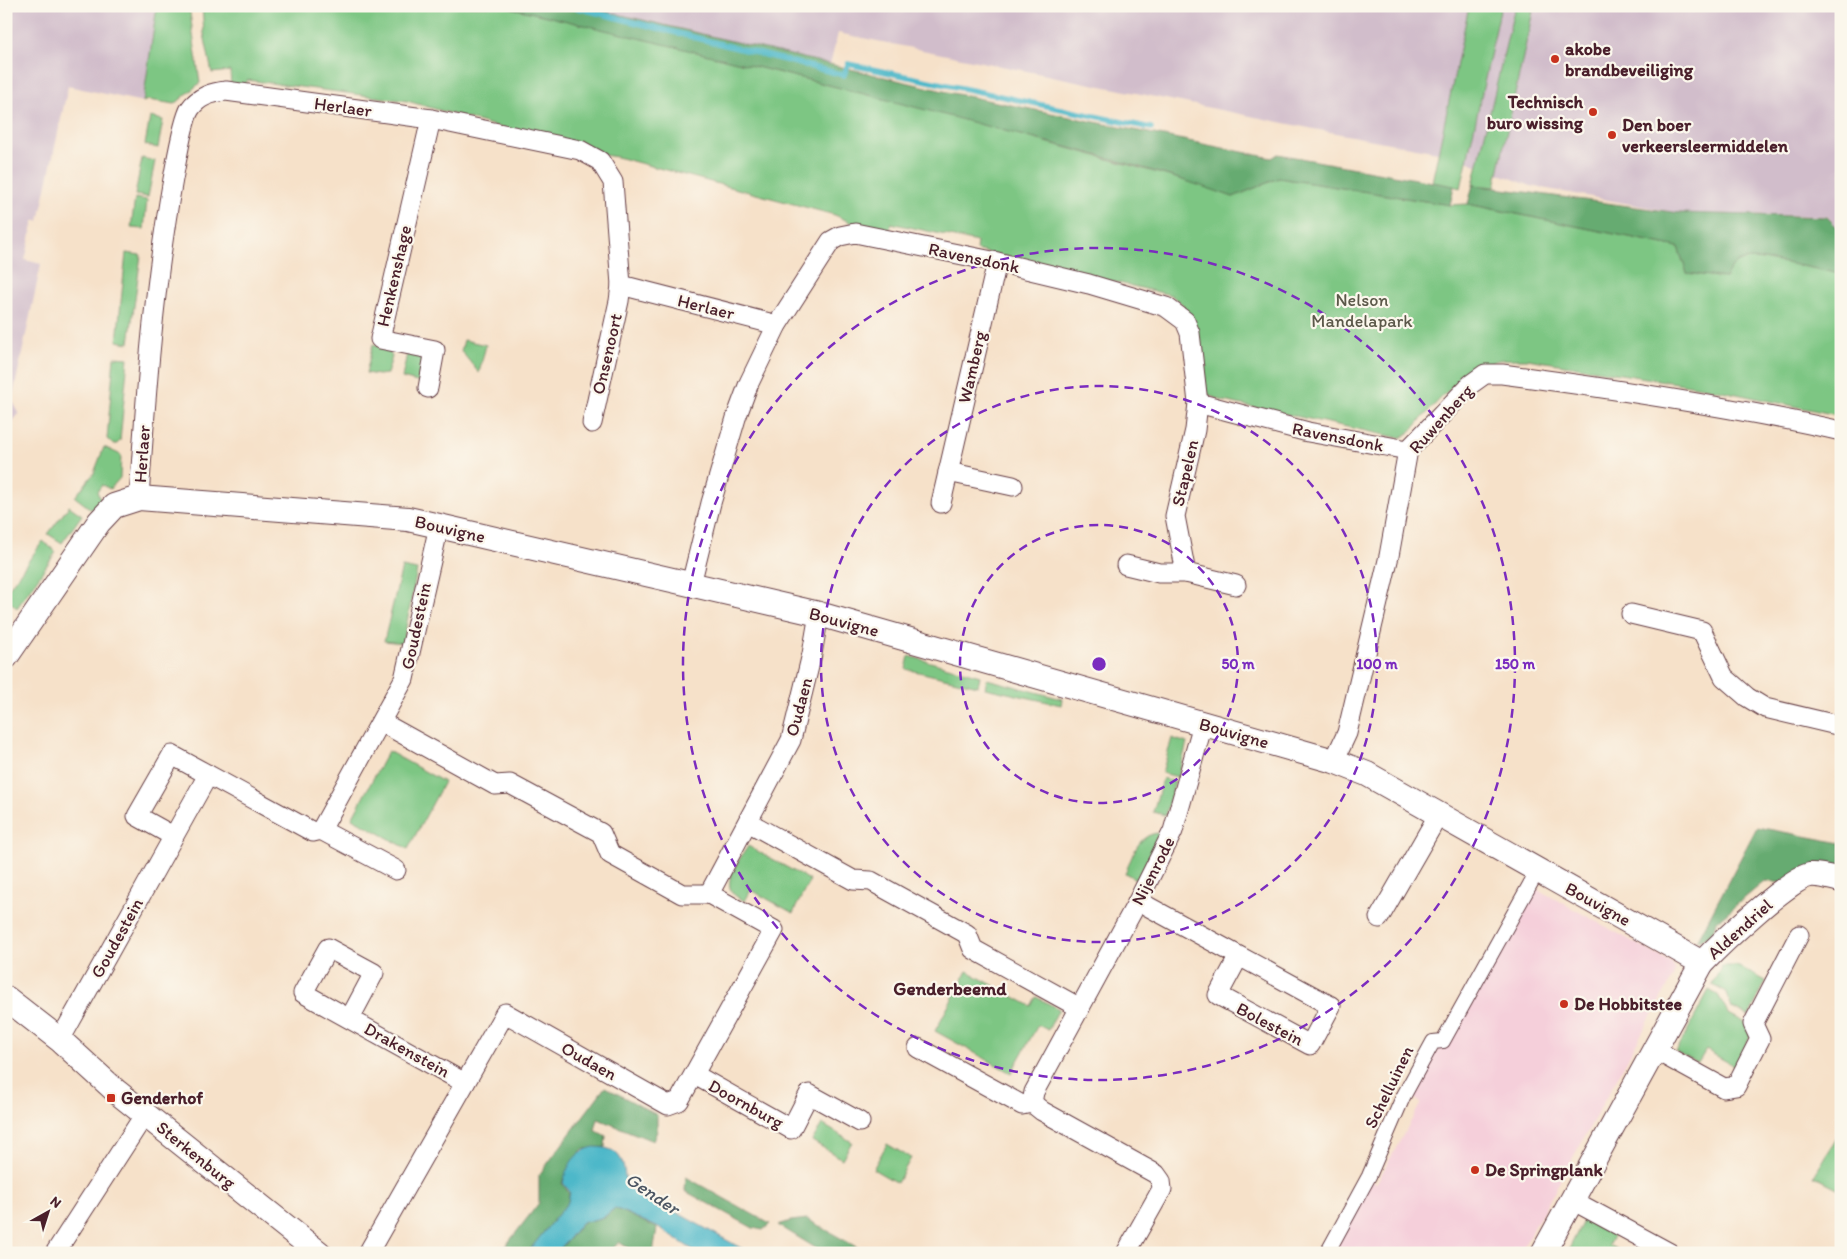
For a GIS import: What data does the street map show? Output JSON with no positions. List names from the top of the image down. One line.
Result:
{"streets":{"street":["Herlaer","Ravensdonk","Henkenshage","Onsenoort","Wamberg","Ruwenberg","Stapelen","Bouvigne","Goudestein","Oudaen","Nijenrode","Aldendriel","Bolestein","Drakenstein","Schelluinen","Doornburg","Sterkenburg"]},"crossings":[["Herlaer","Ravensdonk"],["Herlaer","Henkenshage"],["Herlaer","Onsenoort"],["Herlaer","Bouvigne"],["Ravensdonk","Wamberg"],["Ravensdonk","Ruwenberg"],["Ravensdonk","Stapelen"],["Ravensdonk","Bouvigne"],["Ruwenberg","Bouvigne"],["Bouvigne","Goudestein"],["Bouvigne","Oudaen"],["Bouvigne","Nijenrode"],["Bouvigne","Aldendriel"],["Bouvigne","Schelluinen"],["Goudestein","Oudaen"],["Goudestein","Sterkenburg"],["Oudaen","Drakenstein"],["Oudaen","Doornburg"],["Nijenrode","Bolestein"]],"districts":["Genderbeemd"],"water":["Gender"],"parks":["Nelson Mandelapark"],"places":{"other":["akobe brandbeveiliging","Technisch buro wissing","Den boer verkeersleermiddelen","De Hobbitstee","De Springplank"],"transit":["Genderhof"]},"north":"top right","rings":["50 m","100 m","150 m"]}
